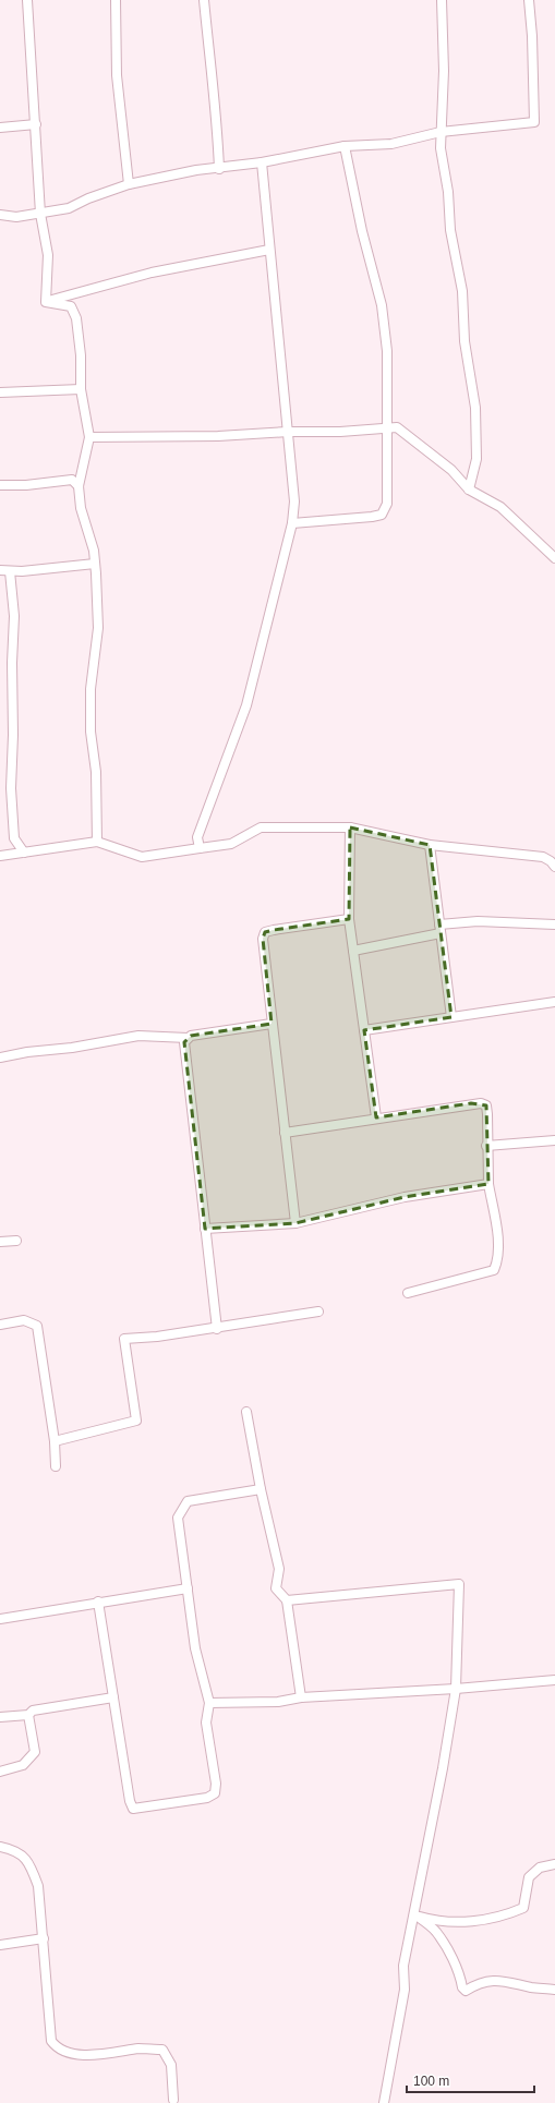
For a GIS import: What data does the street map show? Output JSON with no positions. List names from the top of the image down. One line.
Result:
{"scale_bar":"100 m"}
